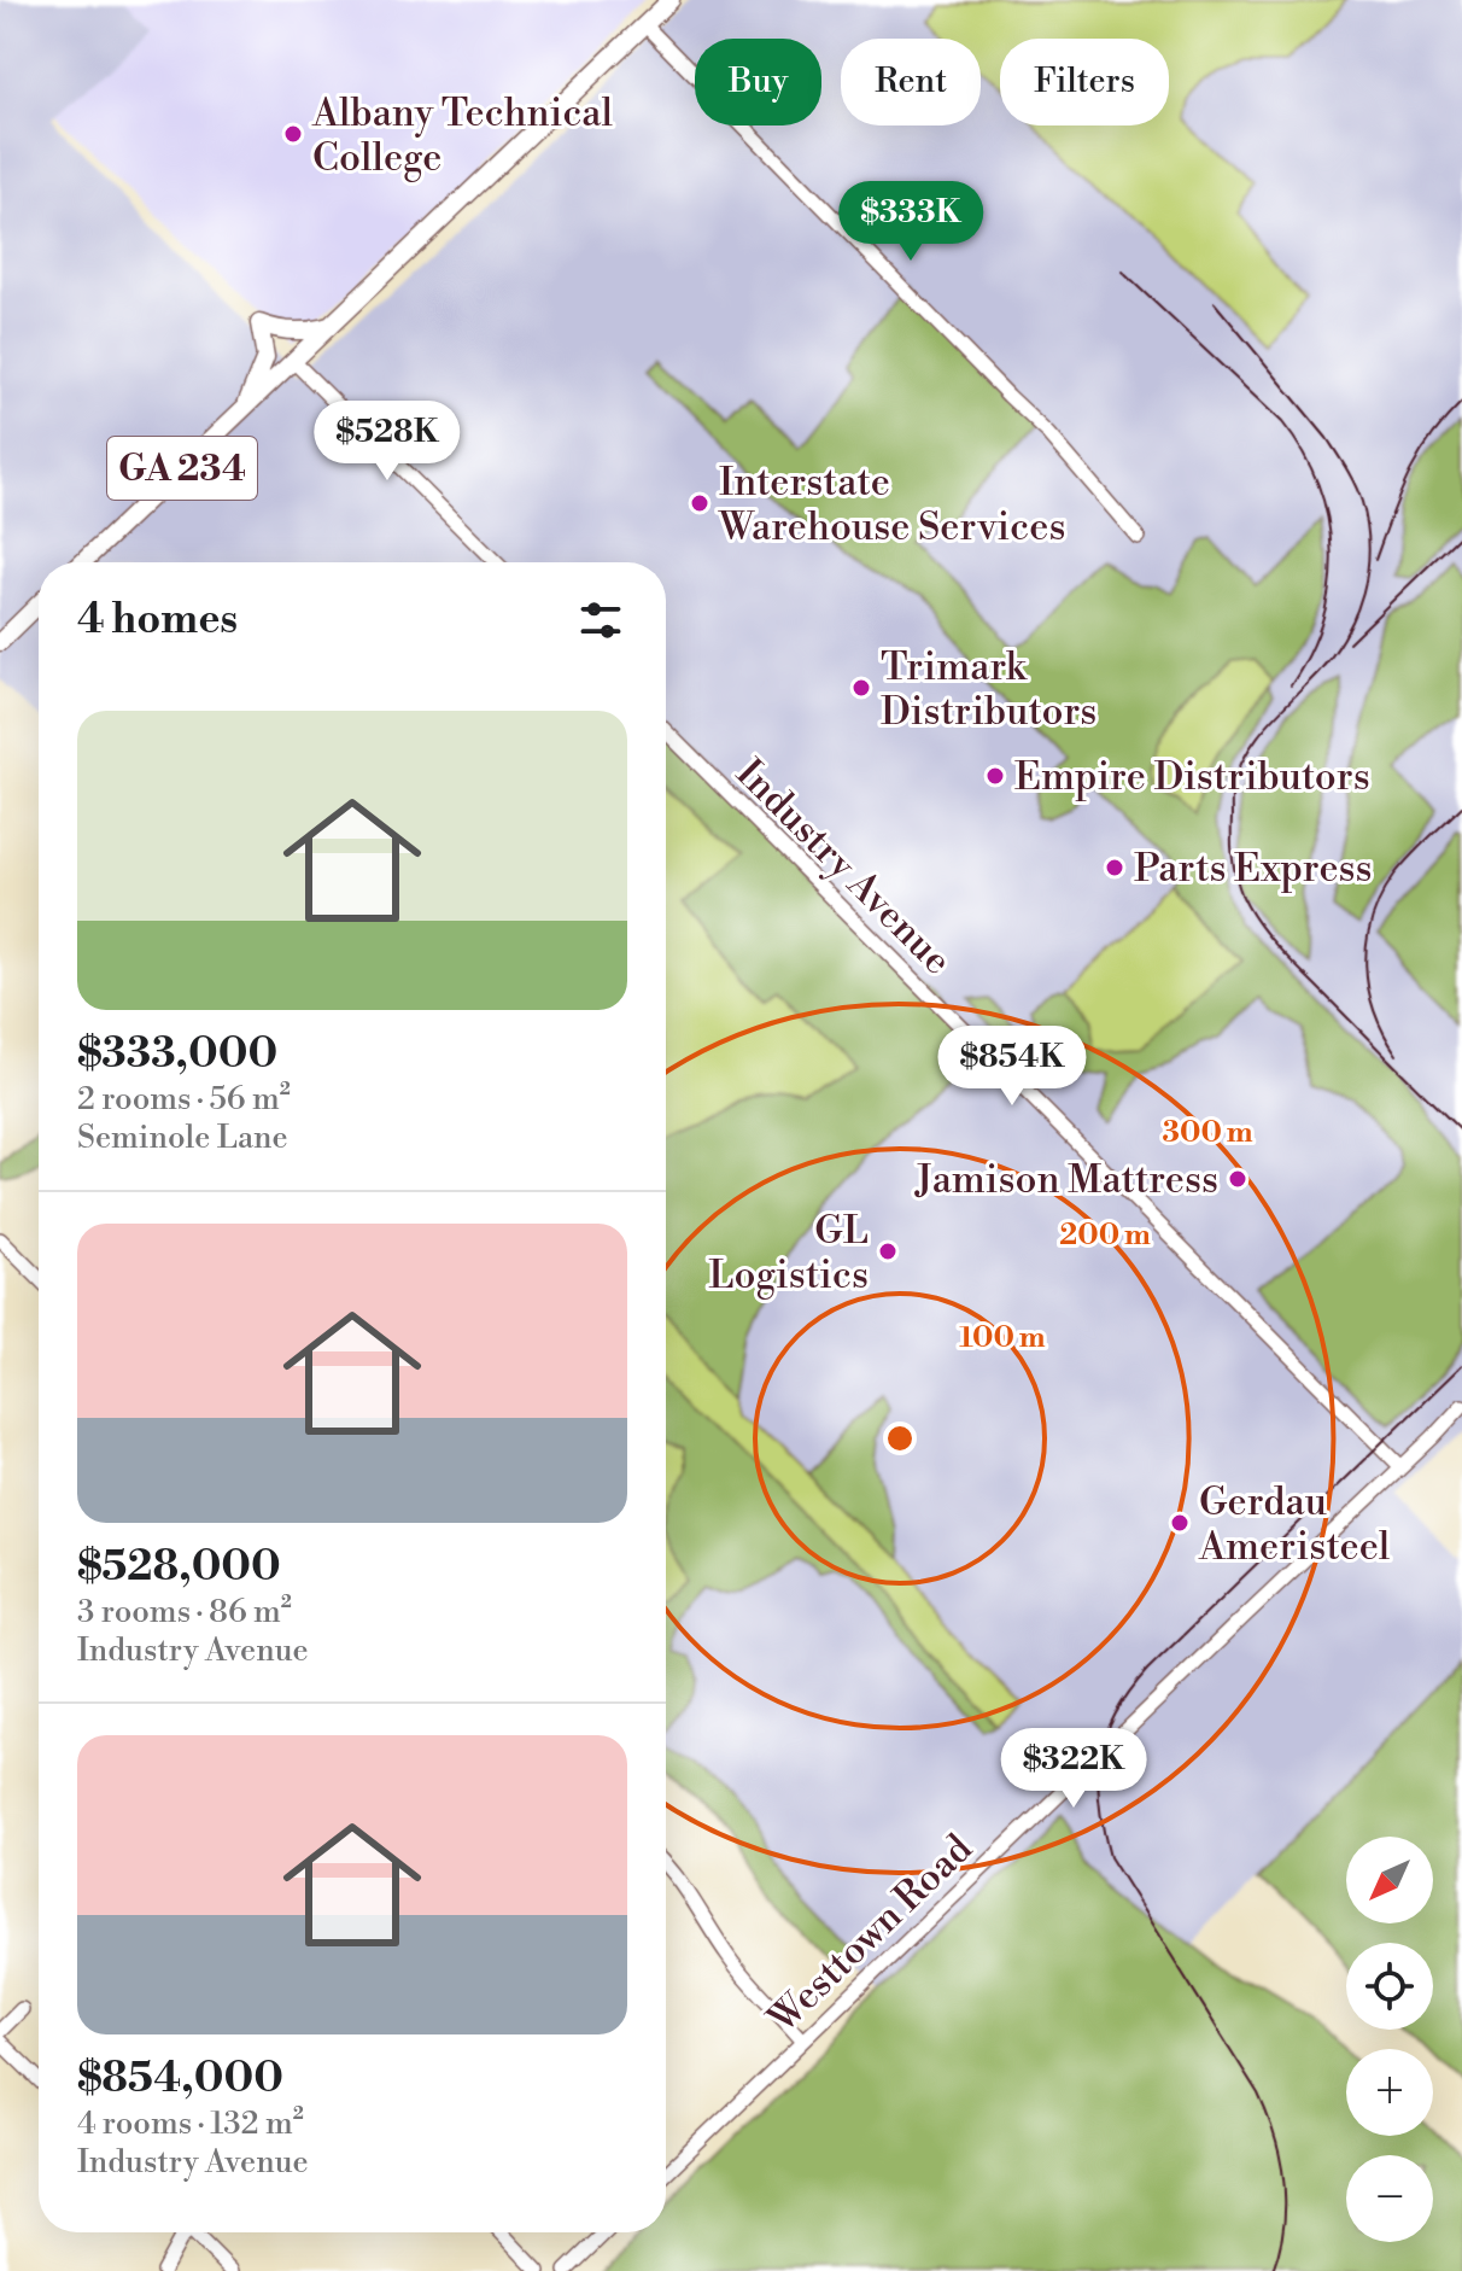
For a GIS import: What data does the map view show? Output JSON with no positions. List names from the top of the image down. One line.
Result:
{"streets":{"main road":["GA 234"],"street":["Industry Avenue","Westtown Road"]},"crossings":[["Industry Avenue","Westtown Road"]],"places":["Albany Technical College","Interstate Warehouse Services","Trimark Distributors","Empire Distributors","Parts Express","Jamison Mattress","GL Logistics","Gerdau Ameristeel"],"north":"bottom left","page":{"chip":["Buy","Rent","Filters"],"price":["$333K","$528K","$854K","$322K"],"heading":"4 homes","list":[{"name":"$333,000","note":"2 rooms · 56 m² · Seminole Lane"},{"name":"$528,000","note":"3 rooms · 86 m² · Industry Avenue"},{"name":"$854,000","note":"4 rooms · 132 m² · Industry Avenue"}],"map_buttons":["+","−"]},"rings":["300 m","200 m","100 m"]}
